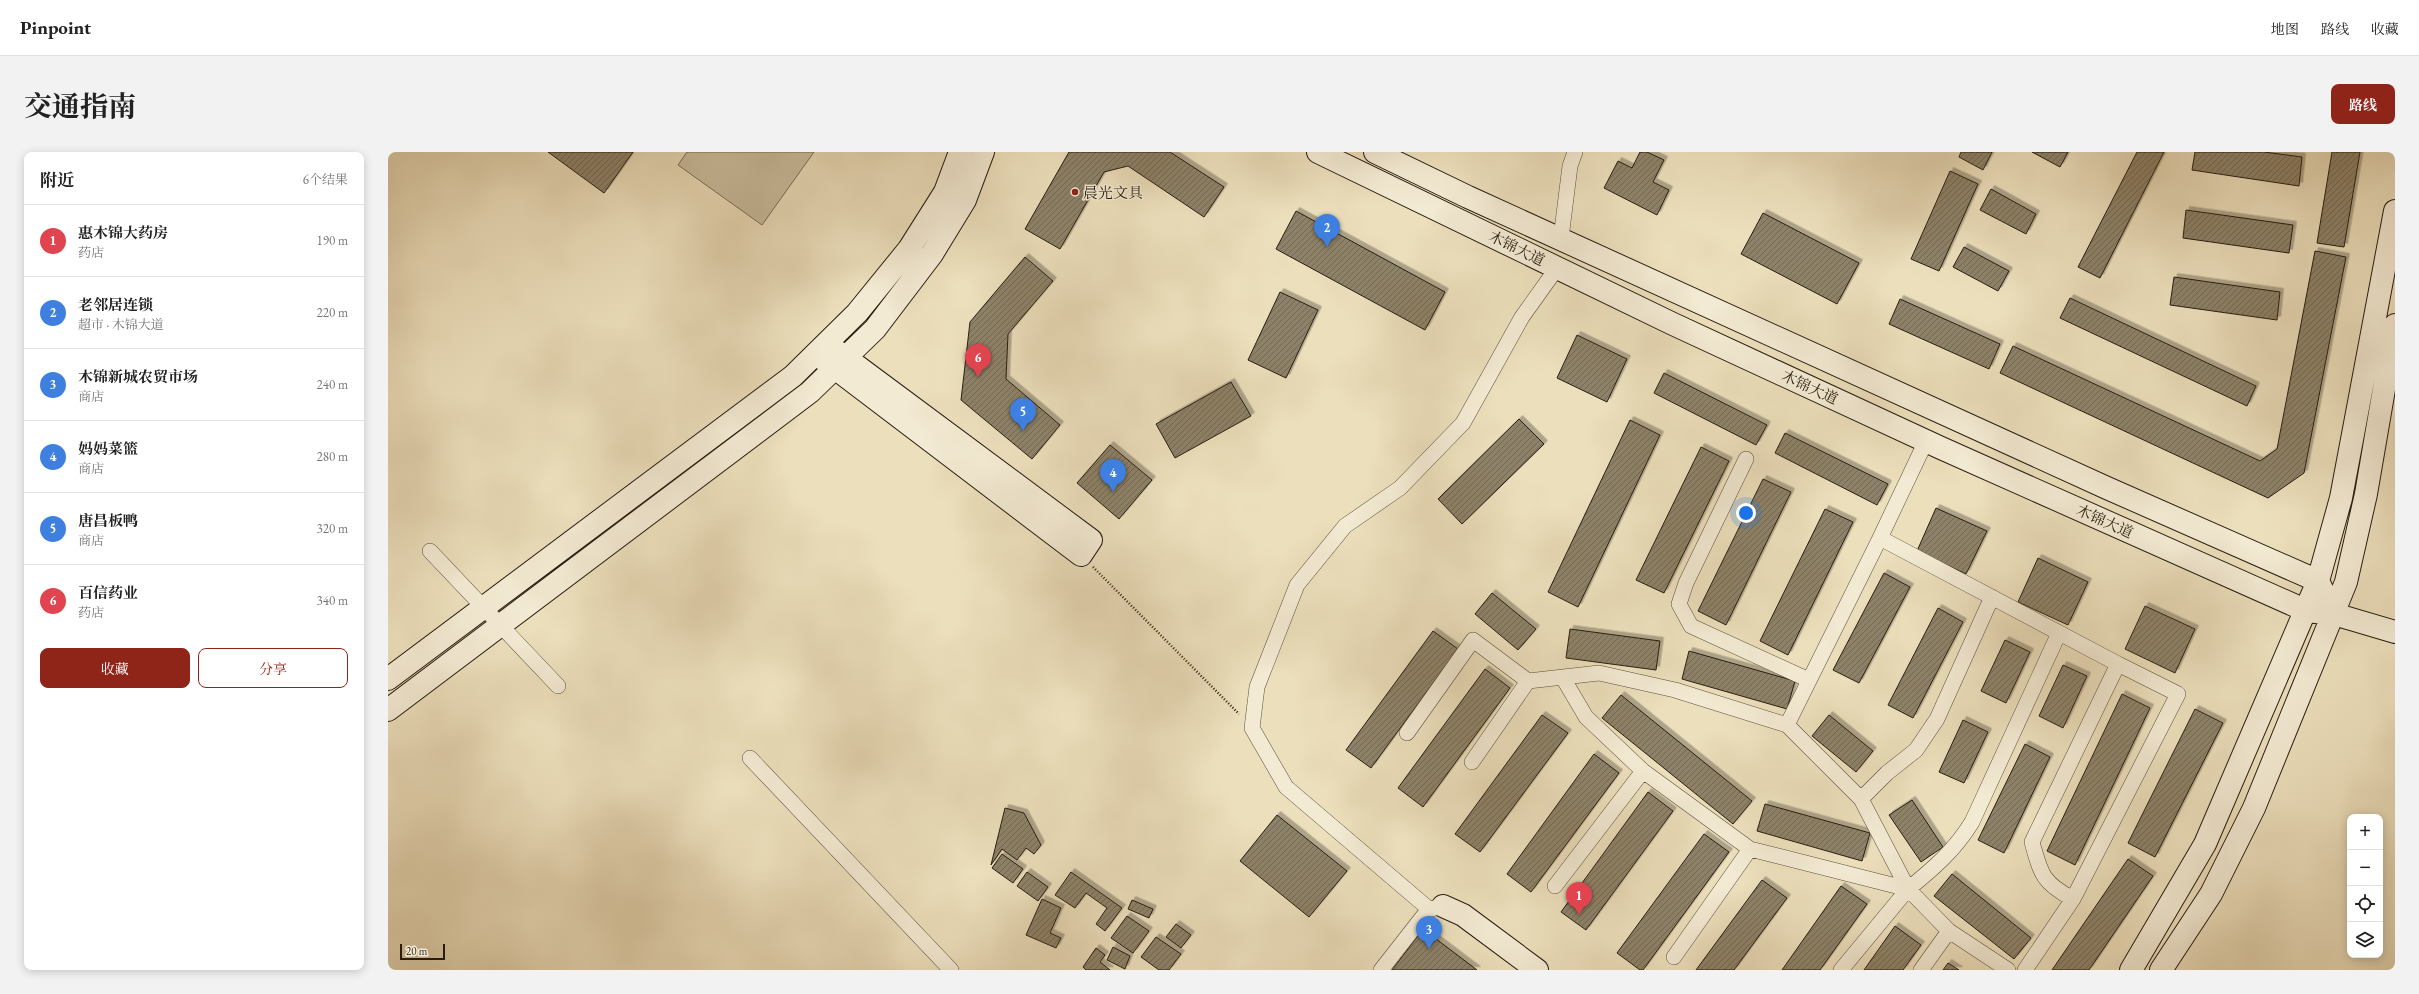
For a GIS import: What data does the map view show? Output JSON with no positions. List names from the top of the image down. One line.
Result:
{"streets":{"street":["木锦大道"]},"places":["晨光文具"],"scale_bar":"20 m","page":{"header":"Pinpoint","nav":["地图","路线","收藏"],"title":"交通指南","buttons":["路线",["收藏","分享"]],"heading":["附近","6个结果"],"list":[{"mark":"1","name":"惠木锦大药房","note":"药店","value":"190 m"},{"mark":"2","name":"老邻居连锁","note":"超市 · 木锦大道","value":"220 m"},{"mark":"3","name":"木锦新城农贸市场","note":"商店","value":"240 m"},{"mark":"4","name":"妈妈菜篮","note":"商店","value":"280 m"},{"mark":"5","name":"唐昌板鸭","note":"商店","value":"320 m"},{"mark":"6","name":"百信药业","note":"药店","value":"340 m"}],"pins":["2","6","5","4","1","3"],"map_buttons":["+","−"],"scale":"20 m"}}
